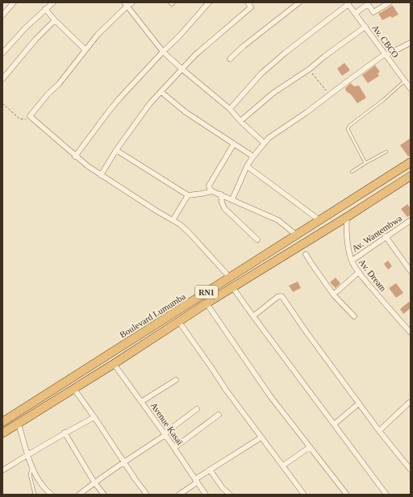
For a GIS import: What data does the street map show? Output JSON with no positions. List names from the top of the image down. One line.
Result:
{"streets":{"highway":["RN1","Boulevard Lumumba"],"street":["Av. CBCO","Av. Wantembwa","Av. Dream","Avenue Kasaï"]},"crossings":[["Av. Wantembwa","Av. Dream"],["Av. Dream","RN1"],["RN1","Avenue Kasaï"]]}
